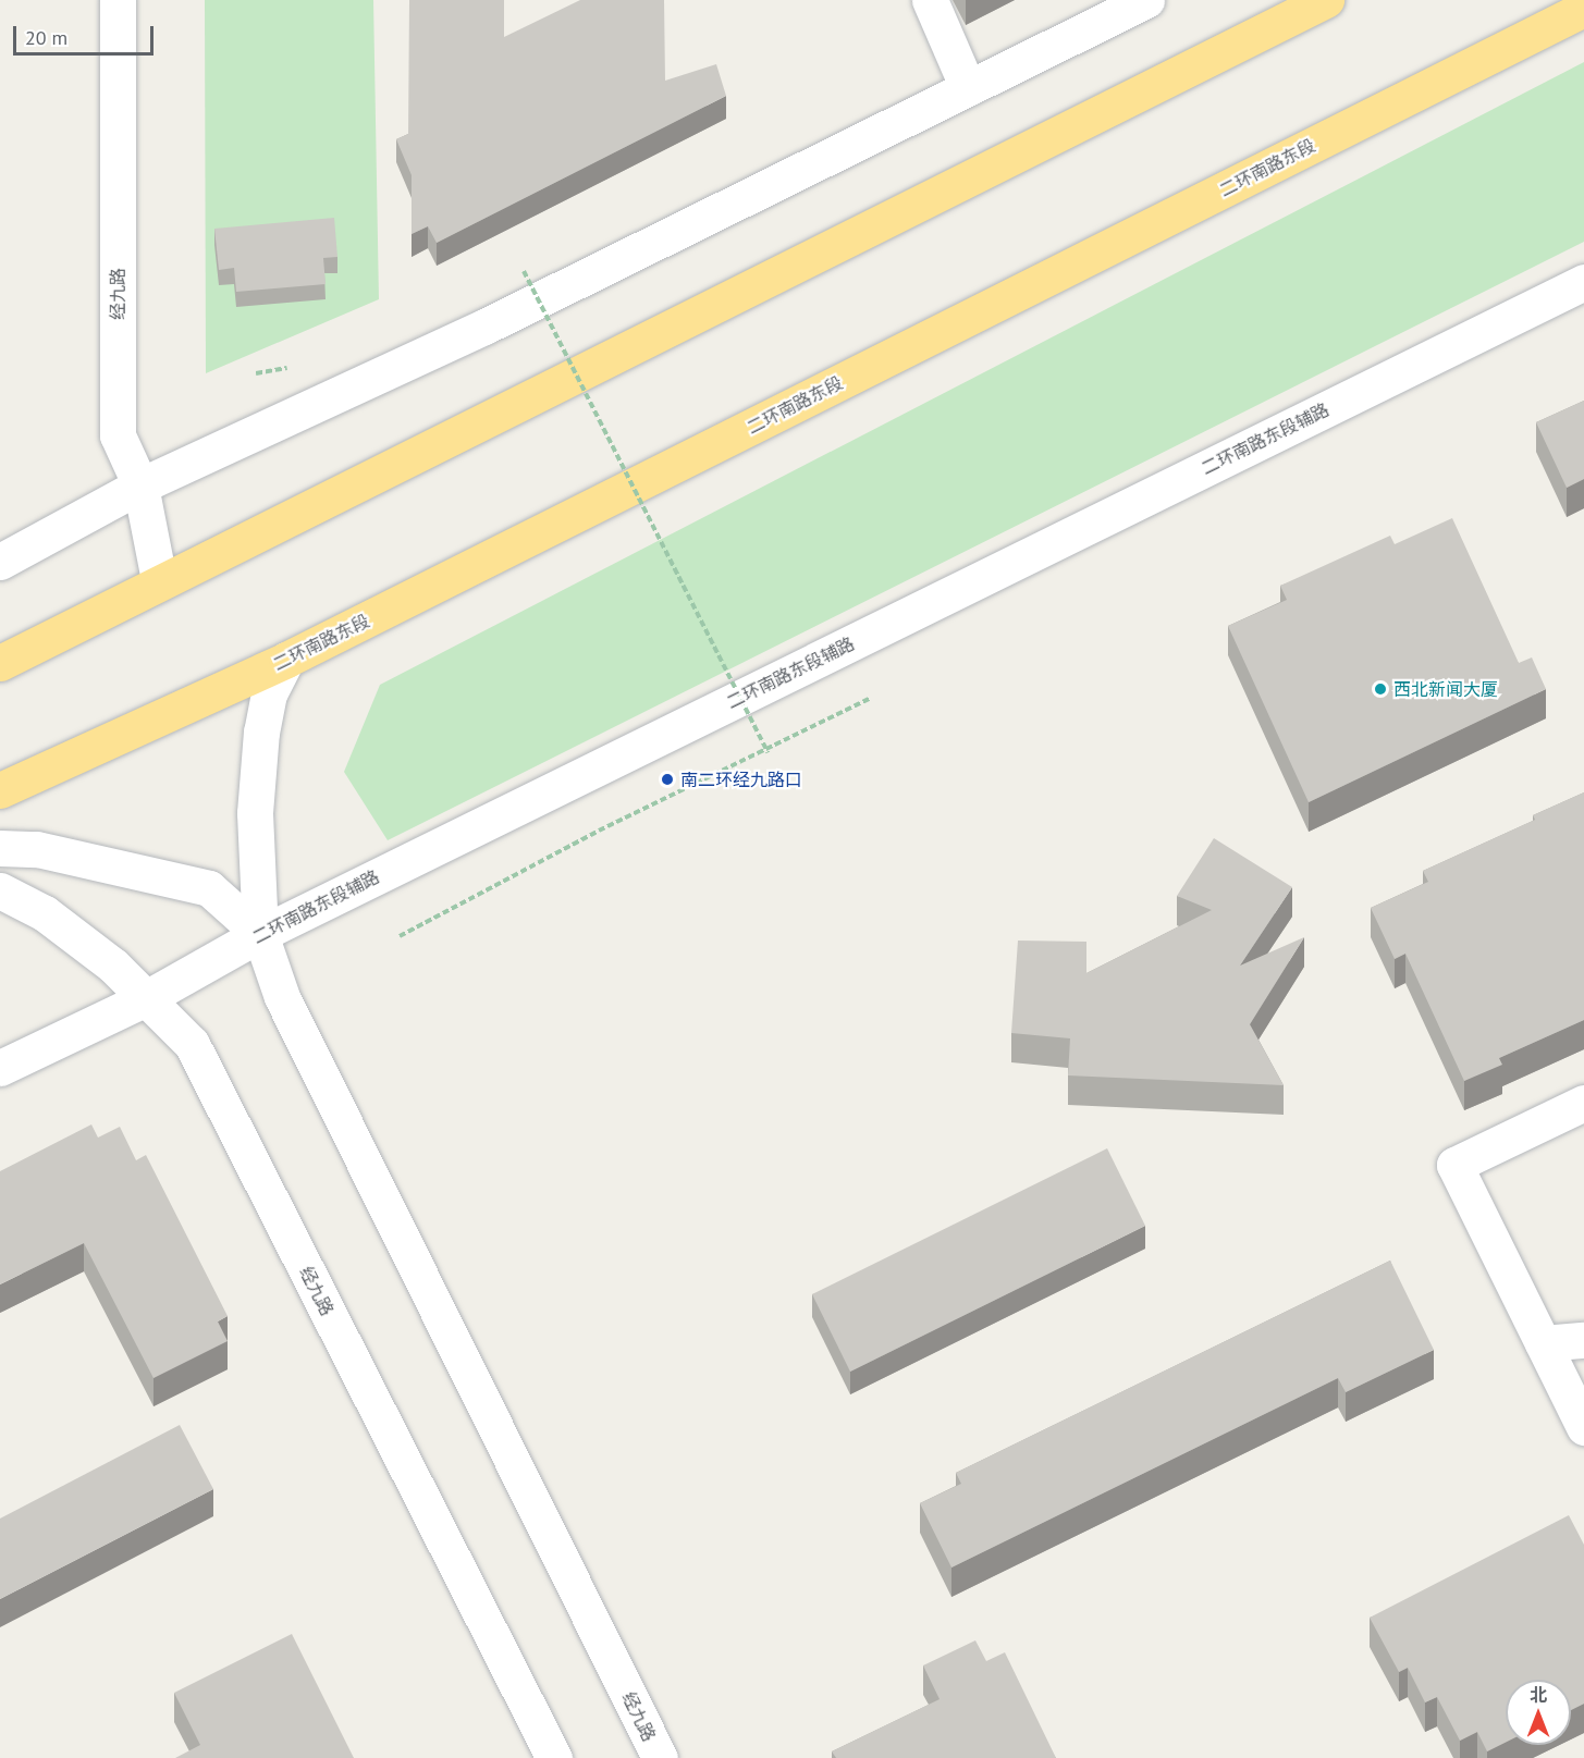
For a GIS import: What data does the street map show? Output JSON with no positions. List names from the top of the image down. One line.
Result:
{"streets":{"highway":["二环南路东段"],"main road":["经九路","二环南路东段辅路"]},"crossings":[["经九路","二环南路东段辅路"]],"places":["西北新闻大厦","南二环经九路口"],"scale_bar":"20 m","north":"top"}
